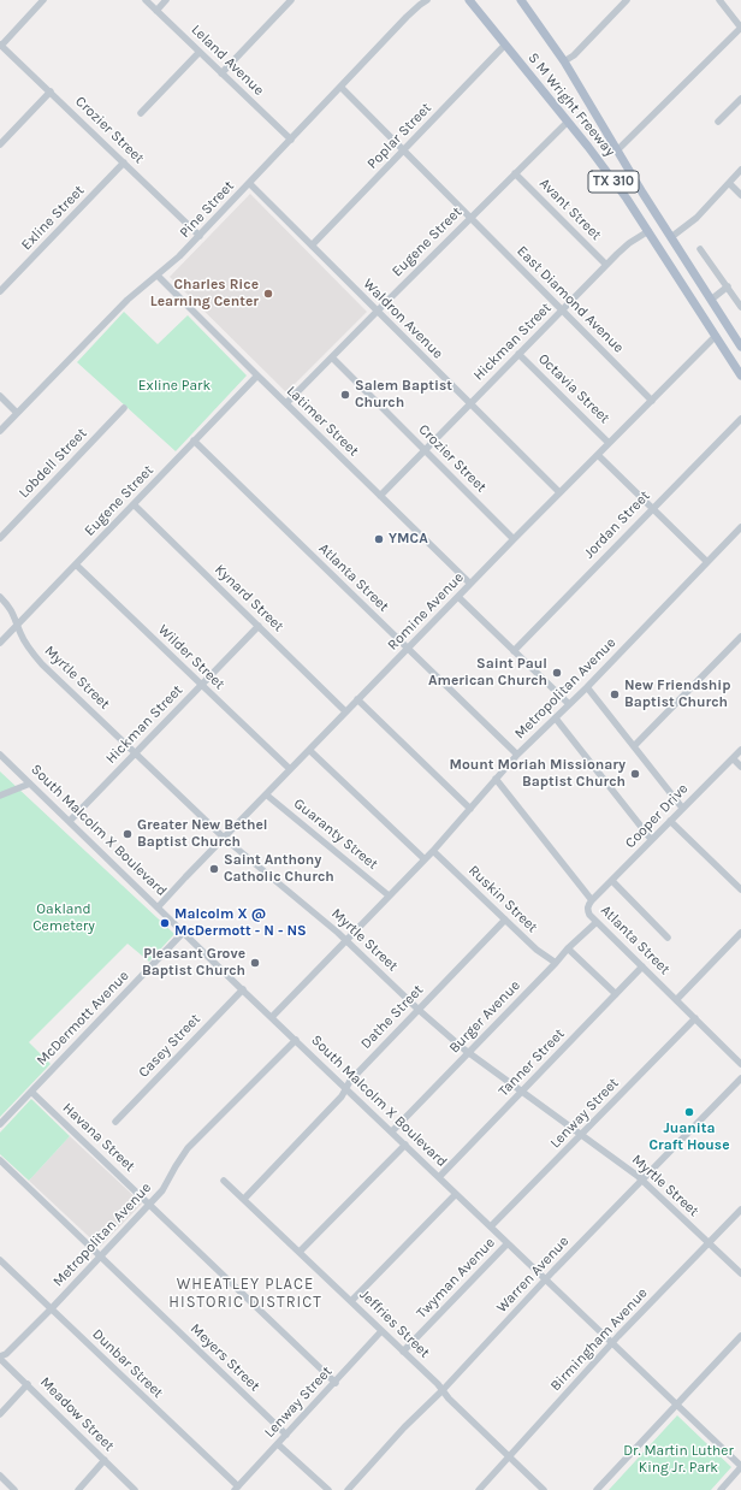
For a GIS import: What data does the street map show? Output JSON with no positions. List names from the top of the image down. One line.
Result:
{"streets":{"main road":["S M Wright Freeway","TX 310"],"street":["Leland Avenue","Crozier Street","Poplar Street","Pine Street","Avant Street","Exline Street","Eugene Street","East Diamond Avenue","Waldron Avenue","Hickman Street","Octavia Street","Latimer Street","Lobdell Street","Jordan Street","Atlanta Street","Kynard Street","Romine Avenue","Wilder Street","Myrtle Street","Metropolitan Avenue","Cooper Drive","South Malcolm X Boulevard","Guaranty Street","Ruskin Street","Dathe Street","Burger Avenue","McDermott Avenue","Casey Street","Tanner Street","Lenway Street","Havana Street","Warren Avenue","Twyman Avenue","Jeffries Street","Birmingham Avenue","Meyers Street","Dunbar Street","Meadow Street"]},"crossings":[["Leland Avenue","Pine Street"],["S M Wright Freeway","Poplar Street"],["S M Wright Freeway","Eugene Street"],["S M Wright Freeway","Hickman Street"],["S M Wright Freeway","Romine Avenue"],["Crozier Street","Pine Street"],["Crozier Street","Exline Street"],["Crozier Street","Eugene Street"],["Crozier Street","Hickman Street"],["Crozier Street","Romine Avenue"],["Poplar Street","East Diamond Avenue"],["Poplar Street","Waldron Avenue"],["Pine Street","East Diamond Avenue"],["Pine Street","Waldron Avenue"],["Pine Street","Latimer Street"],["Avant Street","Eugene Street"],["Avant Street","Hickman Street"],["Eugene Street","East Diamond Avenue"],["Eugene Street","Waldron Avenue"],["Eugene Street","Latimer Street"],["Eugene Street","Atlanta Street"],["Eugene Street","Kynard Street"],["Eugene Street","Wilder Street"],["Eugene Street","Myrtle Street"],["East Diamond Avenue","Hickman Street"],["East Diamond Avenue","Romine Avenue"],["Waldron Avenue","Hickman Street"],["Waldron Avenue","Romine Avenue"],["Hickman Street","Octavia Street"],["Hickman Street","Latimer Street"],["Hickman Street","Kynard Street"],["Hickman Street","Wilder Street"],["Hickman Street","Myrtle Street"],["Hickman Street","South Malcolm X Boulevard"],["Octavia Street","Romine Avenue"],["Latimer Street","Romine Avenue"],["Atlanta Street","Romine Avenue"],["Atlanta Street","Metropolitan Avenue"],["Atlanta Street","Cooper Drive"],["Atlanta Street","Burger Avenue"],["Atlanta Street","Tanner Street"],["Atlanta Street","Lenway Street"],["Kynard Street","Romine Avenue"],["Romine Avenue","Wilder Street"],["Romine Avenue","Myrtle Street"],["Romine Avenue","South Malcolm X Boulevard"],["Romine Avenue","Guaranty Street"],["Myrtle Street","Metropolitan Avenue"],["Myrtle Street","Dathe Street"],["Myrtle Street","Burger Avenue"],["Myrtle Street","Tanner Street"],["Myrtle Street","Lenway Street"],["Myrtle Street","Warren Avenue"],["Myrtle Street","Birmingham Avenue"],["Metropolitan Avenue","South Malcolm X Boulevard"],["Metropolitan Avenue","Guaranty Street"],["Metropolitan Avenue","Ruskin Street"],["Metropolitan Avenue","Havana Street"],["Metropolitan Avenue","Meyers Street"],["Metropolitan Avenue","Dunbar Street"],["Metropolitan Avenue","Meadow Street"],["South Malcolm X Boulevard","Dathe Street"],["South Malcolm X Boulevard","Burger Avenue"],["South Malcolm X Boulevard","McDermott Avenue"],["South Malcolm X Boulevard","Casey Street"],["South Malcolm X Boulevard","Tanner Street"],["South Malcolm X Boulevard","Lenway Street"],["South Malcolm X Boulevard","Warren Avenue"],["South Malcolm X Boulevard","Twyman Avenue"],["South Malcolm X Boulevard","Birmingham Avenue"],["Ruskin Street","Dathe Street"],["Ruskin Street","Burger Avenue"],["Dathe Street","Jeffries Street"],["McDermott Avenue","Havana Street"],["Lenway Street","Havana Street"],["Lenway Street","Jeffries Street"],["Lenway Street","Meyers Street"],["Lenway Street","Dunbar Street"],["Warren Avenue","Jeffries Street"],["Twyman Avenue","Jeffries Street"],["Jeffries Street","Birmingham Avenue"]],"districts":["WHEATLEY PLACE HISTORIC DISTRICT"],"parks":["Exline Park","Oakland Cemetery","Dr. Martin Luther King Jr. Park"],"places":["Charles Rice Learning Center","Salem Baptist Church","YMCA","Saint Paul American Church","New Friendship Baptist Church","Mount Moriah Missionary Baptist Church","Greater New Bethel Baptist Church","Saint Anthony Catholic Church","Malcolm X @ McDermott - N - NS","Pleasant Grove Baptist Church","Juanita Craft House"]}
